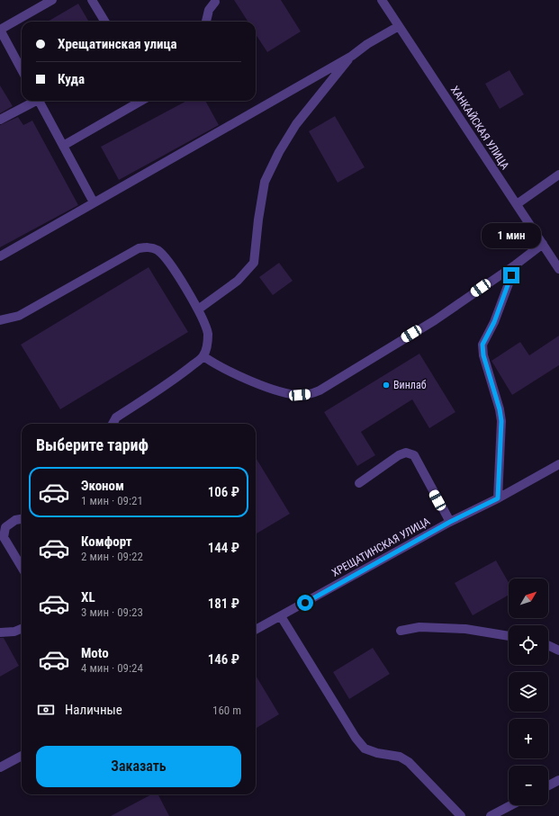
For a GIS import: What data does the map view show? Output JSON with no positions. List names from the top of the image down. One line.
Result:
{"streets":{"street":["ХАНКАЙСКАЯ УЛИЦА","ХРЕЩАТИНСКАЯ УЛИЦА"]},"places":["Винлаб"],"north":"top right","page":{"banner":["Хрещатинская улица","Куда"],"bubble":"1 мин","heading":"Выберите тариф","list":[{"name":"Эконом","note":"1 мин · 09:21","value":"106 ₽"},{"name":"Комфорт","note":"2 мин · 09:22","value":"144 ₽"},{"name":"XL","note":"3 мин · 09:23","value":"181 ₽"},{"name":"Moto","note":"4 мин · 09:24","value":"146 ₽"}],"map_buttons":["+","−"],"pay":["Наличные","160 m"],"buttons":"Заказать"}}
